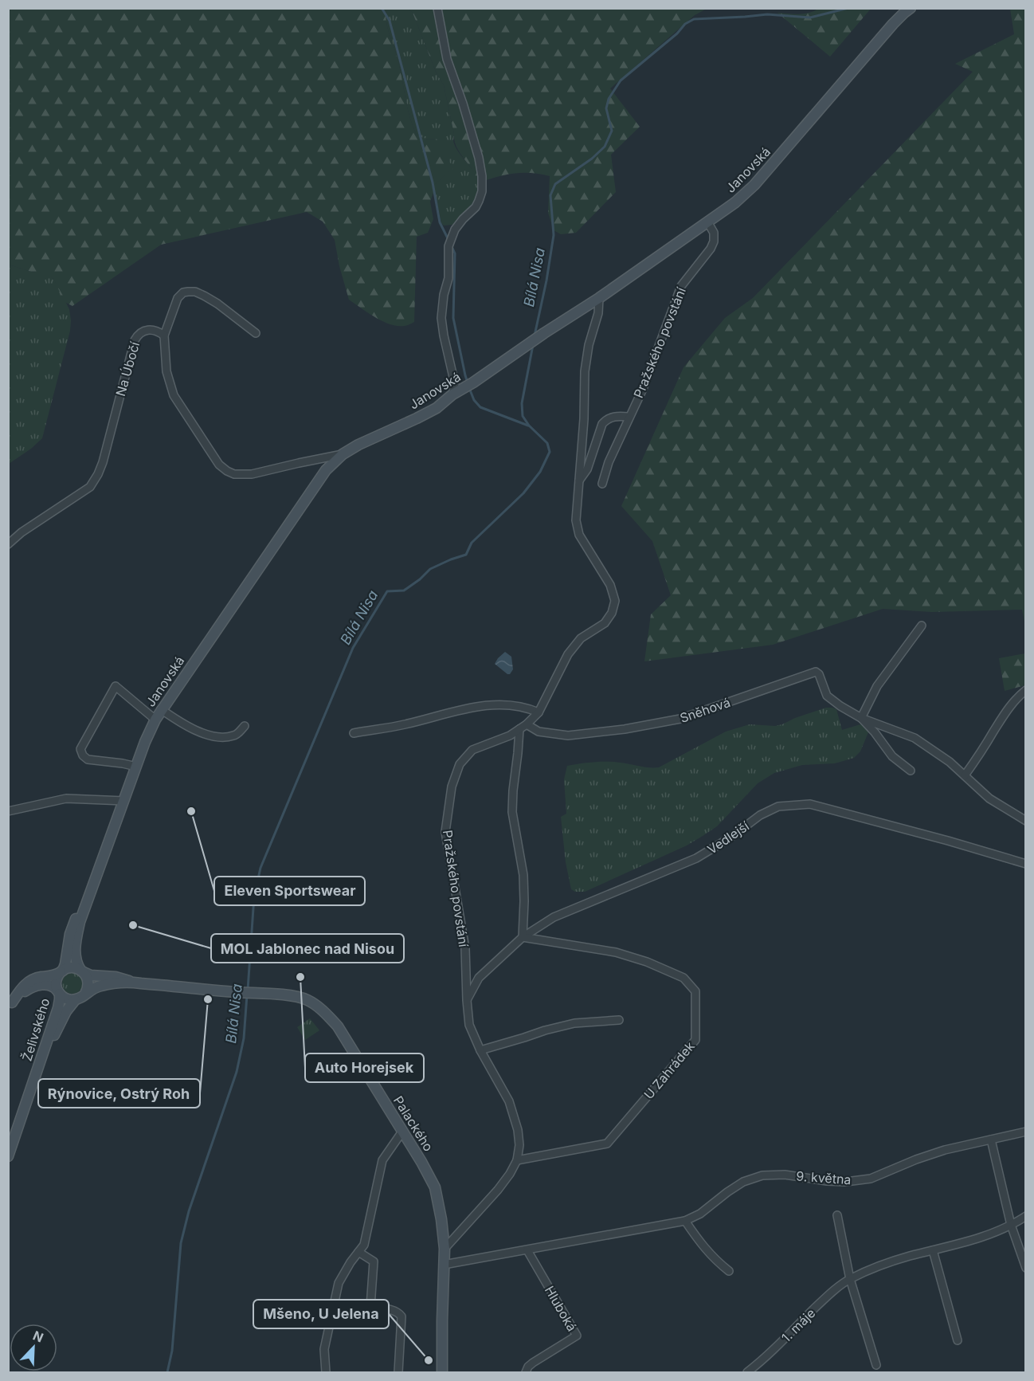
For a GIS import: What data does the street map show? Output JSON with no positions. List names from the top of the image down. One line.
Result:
{"streets":{"street":["Janovská","Pražského povstání","Na Úbočí","Sněhová","Vedlejší","Želivského","U Zahrádek","Palackého","9. května","Hluboká","1. máje"]},"crossings":[["Janovská","Pražského povstání"],["Janovská","Želivského"],["Janovská","Palackého"],["Pražského povstání","Sněhová"],["Pražského povstání","Vedlejší"],["Pražského povstání","U Zahrádek"],["Pražského povstání","Palackého"],["Vedlejší","U Zahrádek"],["Želivského","Palackého"],["Palackého","9. května"],["9. května","Hluboká"]],"water":["Bílá Nisa"],"places":["Eleven Sportswear","MOL Jablonec nad Nisou","Auto Horejsek","Rýnovice, Ostrý Roh","Mšeno, U Jelena"],"north":"top right"}
